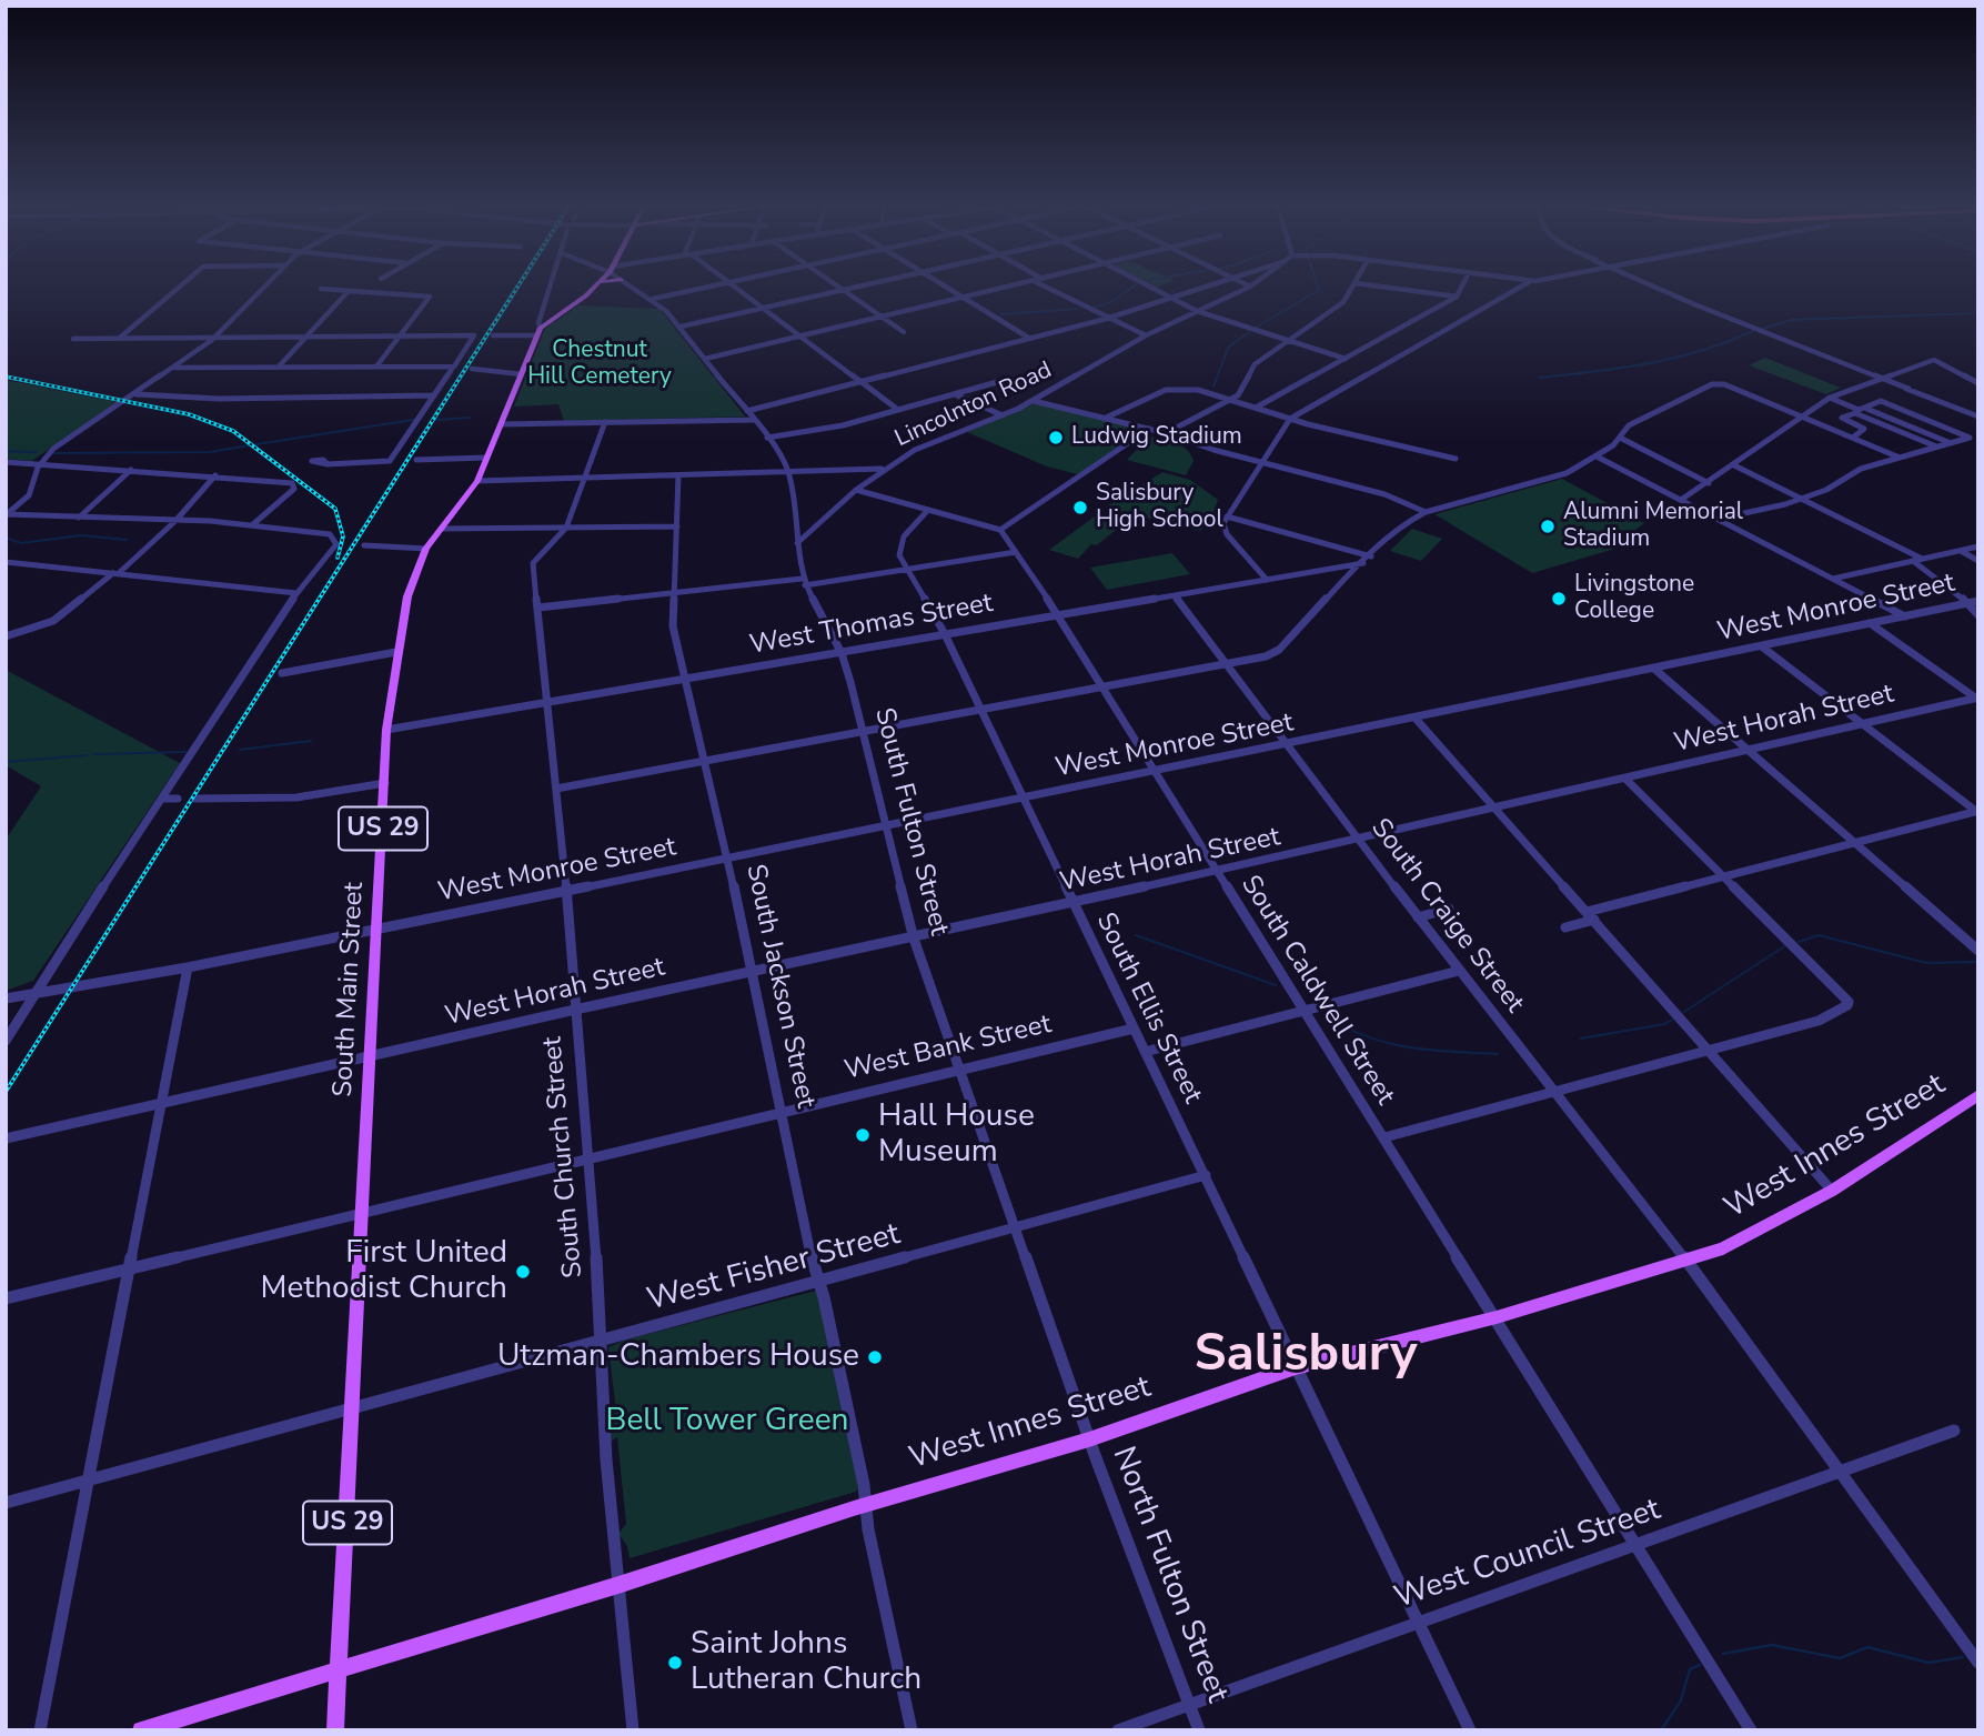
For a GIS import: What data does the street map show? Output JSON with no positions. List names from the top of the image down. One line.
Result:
{"streets":{"main road":["US 29","South Main Street","West Innes Street"],"street":["Lincolnton Road","West Monroe Street","West Thomas Street","West Horah Street","South Fulton Street","South Craige Street","South Jackson Street","South Caldwell Street","South Ellis Street","West Bank Street","South Church Street","West Fisher Street","West Council Street","North Fulton Street"]},"crossings":[["Lincolnton Road","South Fulton Street"],["West Monroe Street","South Fulton Street"],["West Monroe Street","South Craige Street"],["West Monroe Street","South Jackson Street"],["West Monroe Street","South Main Street"],["West Monroe Street","South Caldwell Street"],["West Monroe Street","South Ellis Street"],["West Monroe Street","South Church Street"],["West Thomas Street","South Fulton Street"],["West Thomas Street","South Craige Street"],["West Thomas Street","South Jackson Street"],["West Thomas Street","South Main Street"],["West Thomas Street","South Caldwell Street"],["West Thomas Street","South Ellis Street"],["West Thomas Street","South Church Street"],["West Horah Street","South Fulton Street"],["West Horah Street","South Craige Street"],["West Horah Street","South Jackson Street"],["West Horah Street","South Main Street"],["West Horah Street","South Caldwell Street"],["West Horah Street","South Ellis Street"],["West Horah Street","South Church Street"],["South Fulton Street","West Bank Street"],["South Fulton Street","West Innes Street"],["South Fulton Street","West Fisher Street"],["South Fulton Street","North Fulton Street"],["US 29","South Main Street"],["US 29","West Innes Street"],["South Craige Street","West Innes Street"],["South Craige Street","West Council Street"],["South Jackson Street","West Bank Street"],["South Jackson Street","West Innes Street"],["South Jackson Street","West Fisher Street"],["South Main Street","West Bank Street"],["South Main Street","West Innes Street"],["South Main Street","West Fisher Street"],["South Caldwell Street","West Innes Street"],["South Caldwell Street","West Council Street"],["South Ellis Street","West Bank Street"],["South Ellis Street","West Innes Street"],["South Ellis Street","West Fisher Street"],["South Ellis Street","West Council Street"],["West Bank Street","South Church Street"],["West Innes Street","South Church Street"],["West Innes Street","North Fulton Street"],["South Church Street","West Fisher Street"],["West Council Street","North Fulton Street"]],"districts":["Salisbury"],"parks":["Chestnut Hill Cemetery","Bell Tower Green"],"places":["Ludwig Stadium","Salisbury High School","Alumni Memorial Stadium","Livingstone College","Hall House Museum","First United Methodist Church","Utzman-Chambers House","Saint Johns Lutheran Church"]}
